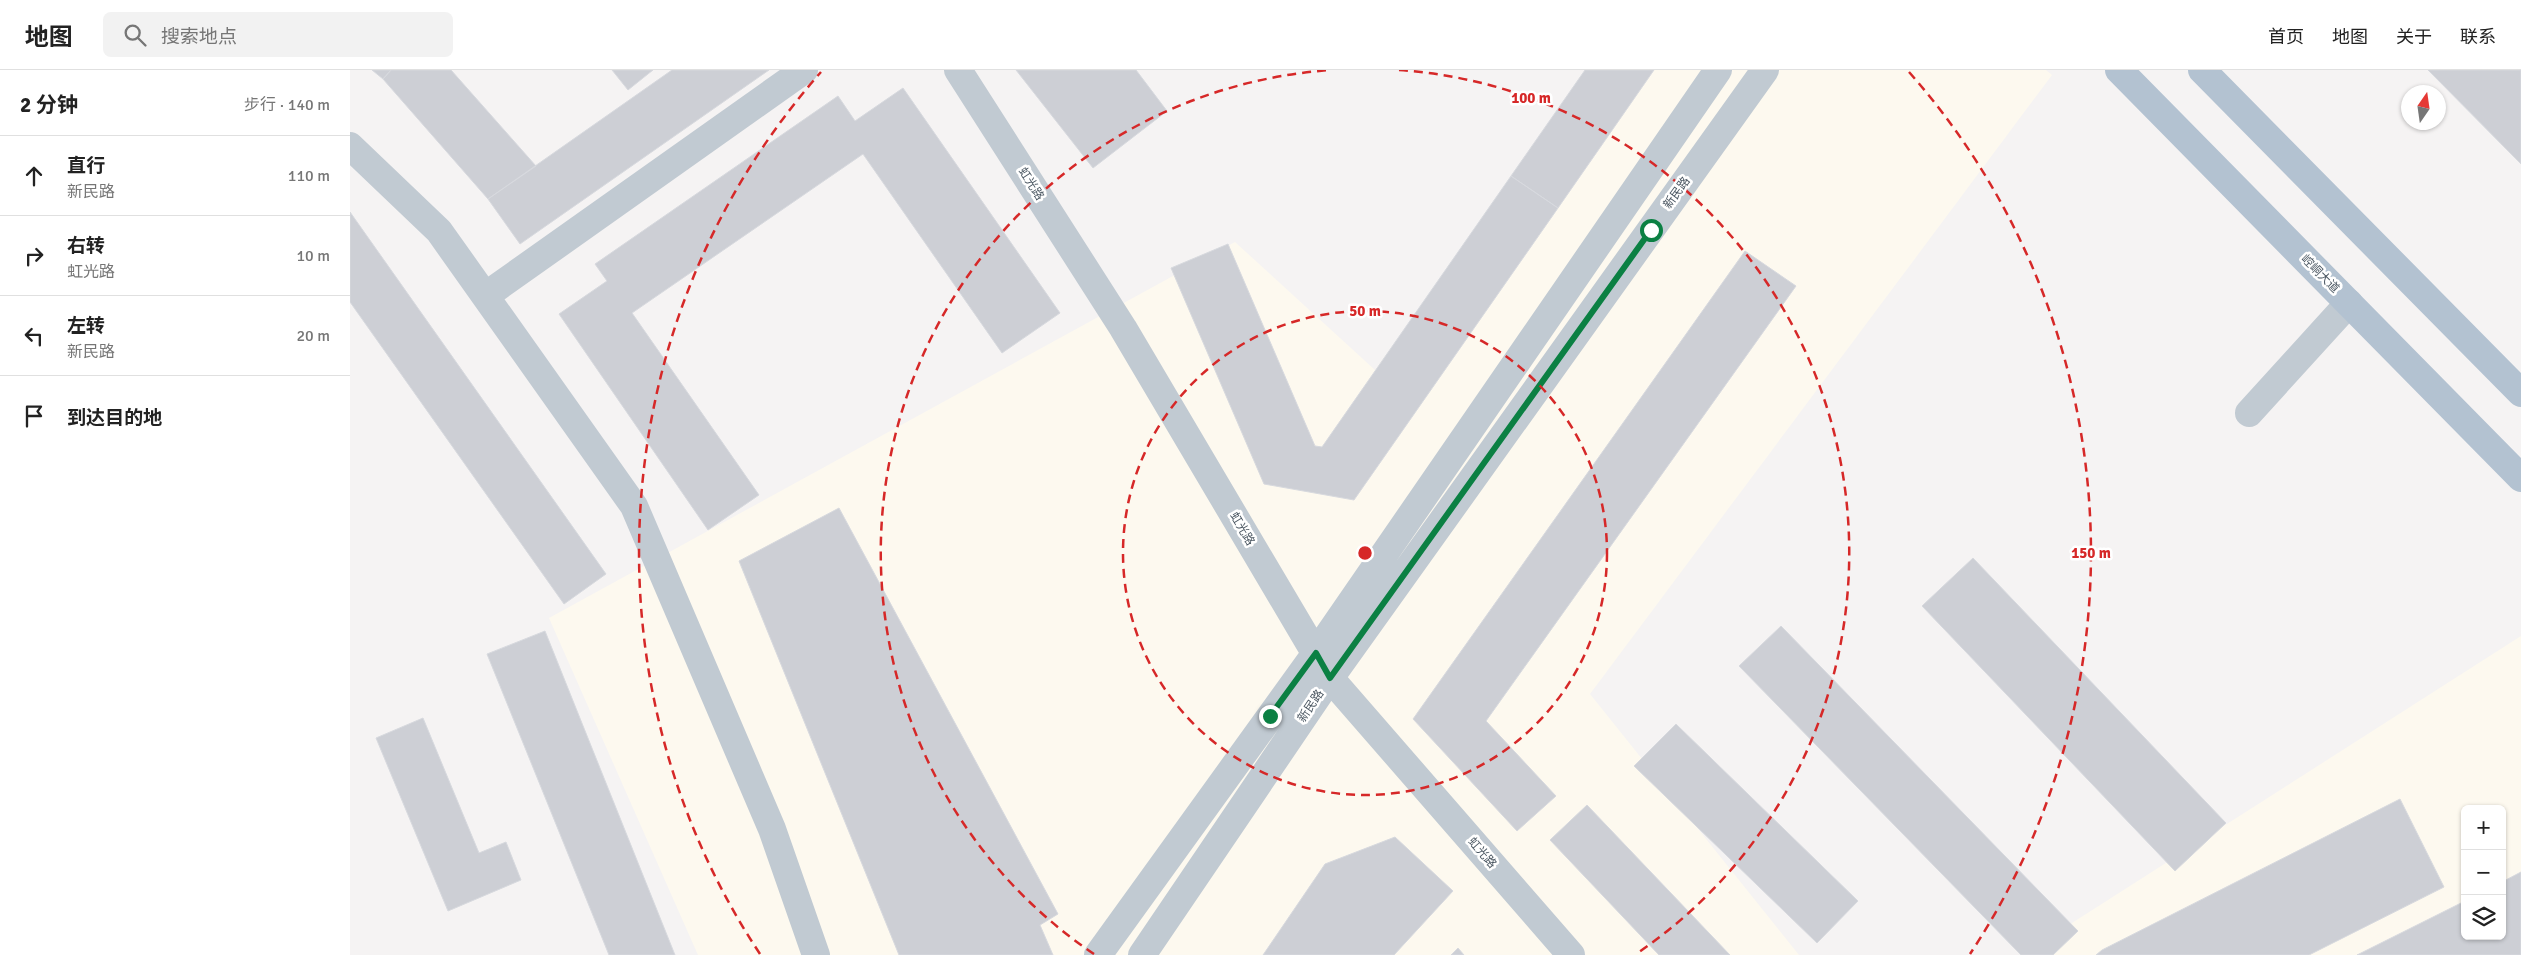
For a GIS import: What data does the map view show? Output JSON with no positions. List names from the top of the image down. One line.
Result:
{"streets":{"main road":["崆峒大道"],"street":["虹光路","新民路"]},"crossings":[["虹光路","新民路"]],"north":"top","page":{"header":"地图","search":"搜索地点","nav":["首页","地图","关于","联系"],"heading":["2 分钟","步行 · 140 m"],"list":[["直行","新民路","110 m"],["右转","虹光路","10 m"],["左转","新民路","20 m"],"到达目的地"],"map_buttons":["+","−"]},"rings":["100 m","50 m","150 m"]}
